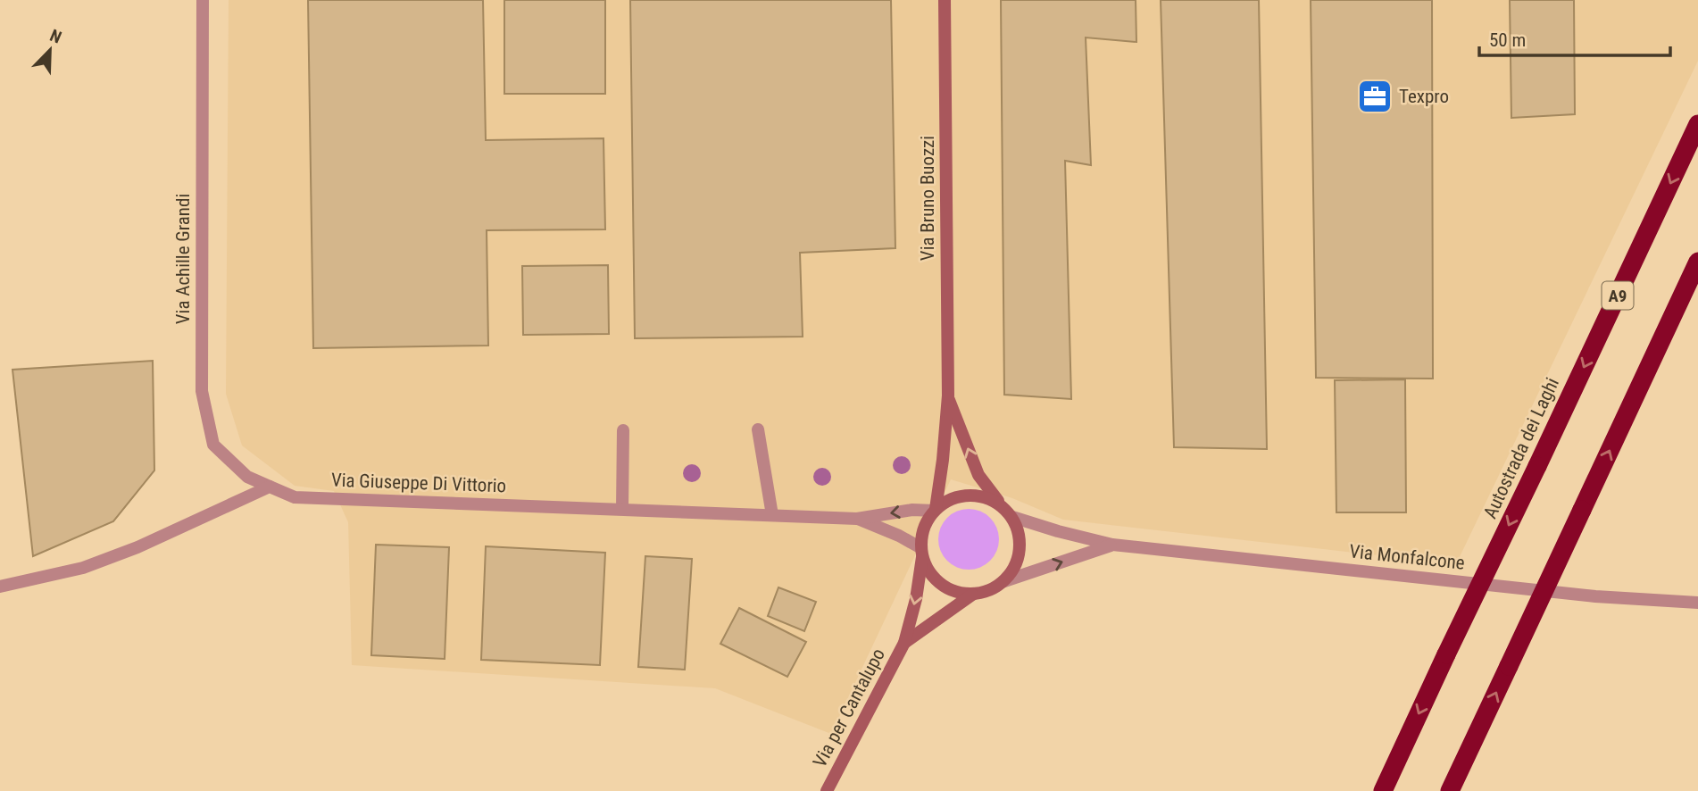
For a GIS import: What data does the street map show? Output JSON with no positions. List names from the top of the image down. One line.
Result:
{"streets":{"highway":["A9","Autostrada dei Laghi"],"street":["Via Bruno Buozzi","Via Achille Grandi","Via Giuseppe Di Vittorio","Via Monfalcone","Via per Cantalupo"]},"crossings":[["Via Bruno Buozzi","Via Giuseppe Di Vittorio"],["Via Bruno Buozzi","Via Monfalcone"],["Via Bruno Buozzi","Via per Cantalupo"],["Via Achille Grandi","Via Giuseppe Di Vittorio"],["Via Giuseppe Di Vittorio","Via Monfalcone"],["Via Giuseppe Di Vittorio","Via per Cantalupo"],["Via Monfalcone","Via per Cantalupo"]],"places":{"office":["Texpro"]},"scale_bar":"50 m","north":"top right"}
